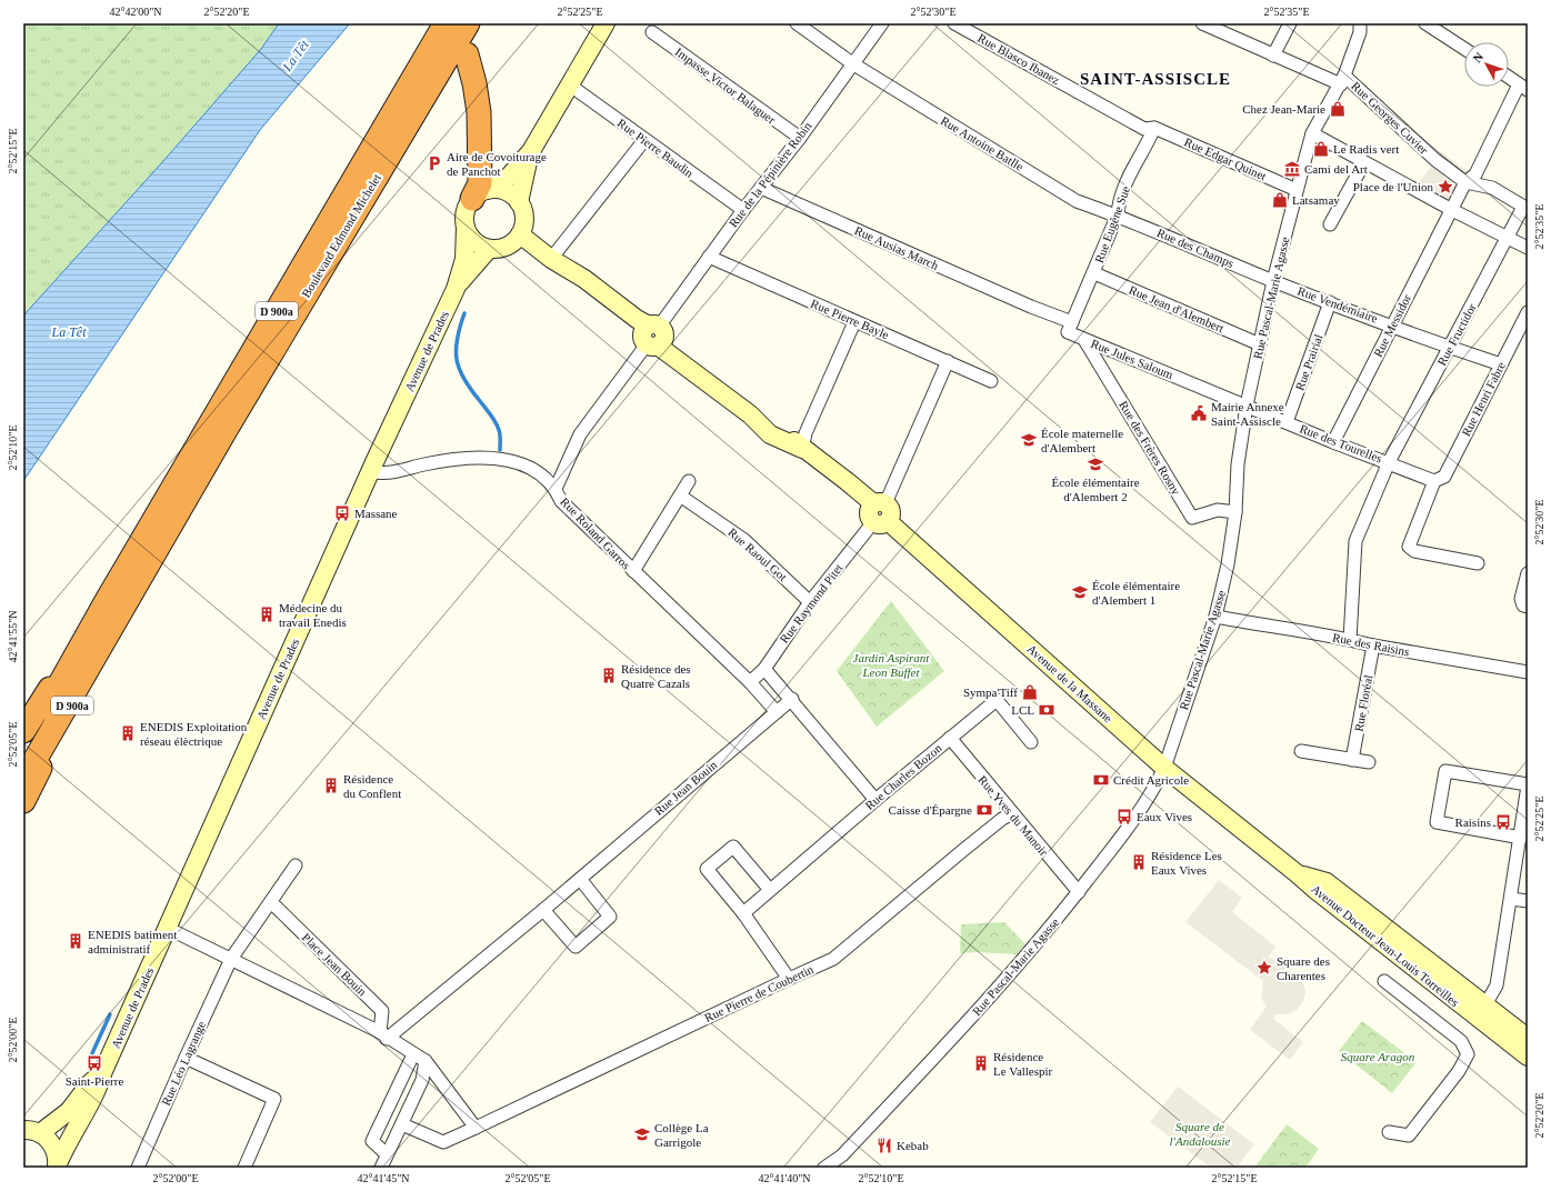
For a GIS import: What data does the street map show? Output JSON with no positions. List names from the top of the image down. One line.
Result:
{"streets":{"highway":["Boulevard Edmond Michelet","D 900a"],"main road":["Avenue de Prades","Avenue de la Massane","Avenue Docteur Jean-Louis Torreilles"],"street":["Rue Blasco Ibanez","Impasse Victor Balaguer","Rue Georges Cuvier","Rue Antoine Batlle","Rue Pierre Baudin","Rue Edgar Quinet","Rue de la Pépinière Robin","Rue Eugène Sue","Rue Ausias March","Rue des Champs","Rue Pascal-Marie Agasse","Rue Vendémiaire","Rue Jean d'Alembert","Rue Pierre Bayle","Rue Messidor","Rue Fructidor","Rue Jules Saloum","Rue Prairial","Rue Henri Fabre","Rue des Tourelles","Rue des Frères Rosny","Rue Roland Garros","Rue Raoul Got","Rue Raymond Pitet","Rue des Raisins","Rue Floréal","Rue Charles Bozon","Rue Jean Bouin","Rue Yves du Manoir","Place Jean Bouin","Rue Pierre de Coubertin","Rue Léo Lagrange"]},"crossings":[["Rue Blasco Ibanez","Rue Edgar Quinet"],["Rue Blasco Ibanez","Rue Eugène Sue"],["Impasse Victor Balaguer","Rue de la Pépinière Robin"],["Rue Georges Cuvier","Rue Pascal-Marie Agasse"],["Rue Antoine Batlle","Rue de la Pépinière Robin"],["Rue Antoine Batlle","Rue Eugène Sue"],["Rue Antoine Batlle","Rue des Champs"],["Rue Pierre Baudin","Rue de la Pépinière Robin"],["Rue Edgar Quinet","Rue Eugène Sue"],["Rue Edgar Quinet","Rue Pascal-Marie Agasse"],["Rue de la Pépinière Robin","Rue Ausias March"],["Rue de la Pépinière Robin","Rue Pierre Bayle"],["Rue de la Pépinière Robin","Rue Roland Garros"],["Rue de la Pépinière Robin","Avenue de la Massane"],["Rue Eugène Sue","Rue Ausias March"],["Rue Eugène Sue","Rue des Champs"],["Rue Eugène Sue","Rue Jean d'Alembert"],["Rue Eugène Sue","Rue Jules Saloum"],["Boulevard Edmond Michelet","D 900a"],["Rue Ausias March","Rue Jules Saloum"],["Rue des Champs","Rue Pascal-Marie Agasse"],["Rue des Champs","Rue Vendémiaire"],["Rue Pascal-Marie Agasse","Rue Vendémiaire"],["Rue Pascal-Marie Agasse","Rue Jean d'Alembert"],["Rue Pascal-Marie Agasse","Rue Jules Saloum"],["Rue Pascal-Marie Agasse","Rue des Tourelles"],["Rue Pascal-Marie Agasse","Rue des Frères Rosny"],["Rue Pascal-Marie Agasse","Rue des Raisins"],["Rue Pascal-Marie Agasse","Avenue de la Massane"],["Rue Pascal-Marie Agasse","Rue Yves du Manoir"],["Rue Pascal-Marie Agasse","Avenue Docteur Jean-Louis Torreilles"],["Rue Vendémiaire","Rue Messidor"],["Rue Vendémiaire","Rue Fructidor"],["Rue Vendémiaire","Rue Prairial"],["Rue Vendémiaire","Rue Henri Fabre"],["Rue Pierre Bayle","Rue Raymond Pitet"],["Rue Messidor","Rue des Tourelles"],["Rue Fructidor","Rue des Tourelles"],["Rue Fructidor","Rue des Raisins"],["Avenue de Prades","Rue Roland Garros"],["Avenue de Prades","Avenue de la Massane"],["Rue Jules Saloum","Rue des Tourelles"],["Rue Jules Saloum","Rue des Frères Rosny"],["Rue Prairial","Rue des Tourelles"],["Rue Henri Fabre","Rue des Tourelles"],["Rue Roland Garros","Rue Raymond Pitet"],["Rue Roland Garros","Rue Jean Bouin"],["Rue Raoul Got","Rue Raymond Pitet"],["Rue Raymond Pitet","Avenue de la Massane"],["Rue des Raisins","Rue Floréal"],["Avenue de la Massane","Avenue Docteur Jean-Louis Torreilles"],["Rue Charles Bozon","Rue Yves du Manoir"],["Rue Jean Bouin","Place Jean Bouin"],["Rue Yves du Manoir","Rue Pierre de Coubertin"]],"districts":["SAINT-ASSISCLE"],"water":["La Têt"],"parks":["Jardin Aspirant Leon Buffet","Square Aragon","Square de l'Andalousie"],"places":{"shop":["Chez Jean-Marie","Le Radis vert","Latsamay","Sympa'Tiff"],"parking":["Aire de Covoiturage de Panchot"],"museum":["Cami del Art"],"place":["Place de l'Union","Square des Charentes"],"public building":["Mairie Annexe Saint-Assiscle"],"school or university":["École maternelle d'Alembert","École élémentaire d'Alembert 2","École élémentaire d'Alembert 1","Collège La Garrigole"],"bus stop":["Massane","Eaux Vives","Raisins","Saint-Pierre"],"building":["Médecine du travail Enedis","Résidence des Quatre Cazals","ENEDIS Exploitation réseau élèctrique","Résidence du Conflent","Résidence Les Eaux Vives","ENEDIS batiment administratif","Résidence Le Vallespir"],"bank":["LCL","Crédit Agricole","Caisse d'Épargne"],"restaurant":["Kebab"]},"north":"top left","coordinates":["42°42'00\"N","2°52'20\"E","2°52'25\"E","2°52'30\"E","2°52'35\"E","2°52'15\"E","2°52'10\"E","42°41'55\"N","2°52'05\"E","2°52'00\"E","42°41'45\"N","42°41'40\"N"]}
